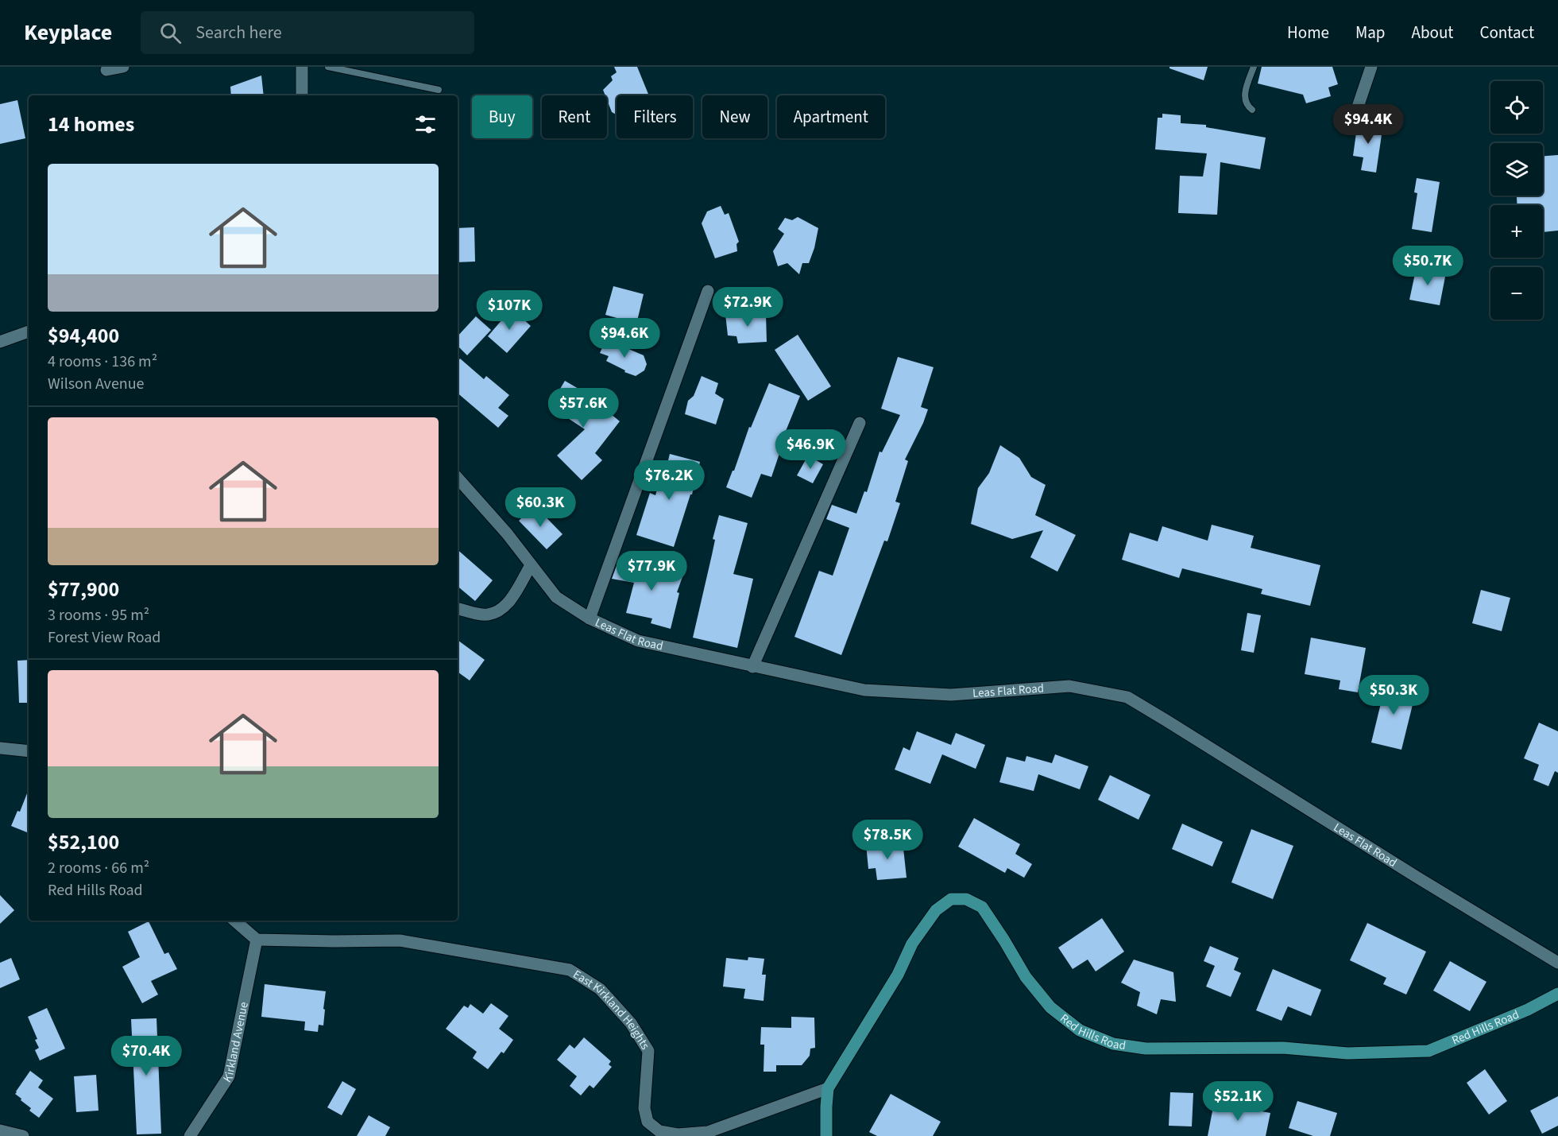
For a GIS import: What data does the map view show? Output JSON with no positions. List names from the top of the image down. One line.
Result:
{"streets":{"main road":["Red Hills Road"],"street":["Leas Flat Road","East Kirkland Heights","Kirkland Avenue"]},"crossings":[["East Kirkland Heights","Red Hills Road"],["East Kirkland Heights","Kirkland Avenue"]],"page":{"header":"Keyplace","search":"Search here","nav":["Home","Map","About","Contact"],"map_buttons":["+","−"],"chip":["Buy","Rent","Filters","New","Apartment"],"heading":"14 homes","price":["$94.4K","$50.7K","$72.9K","$107K","$94.6K","$57.6K","$46.9K","$76.2K","$60.3K","$77.9K","$50.3K","$78.5K","$70.4K","$52.1K"],"list":[{"name":"$94,400","note":"4 rooms · 136 m² · Wilson Avenue"},{"name":"$77,900","note":"3 rooms · 95 m² · Forest View Road"},{"name":"$52,100","note":"2 rooms · 66 m² · Red Hills Road"}]}}
